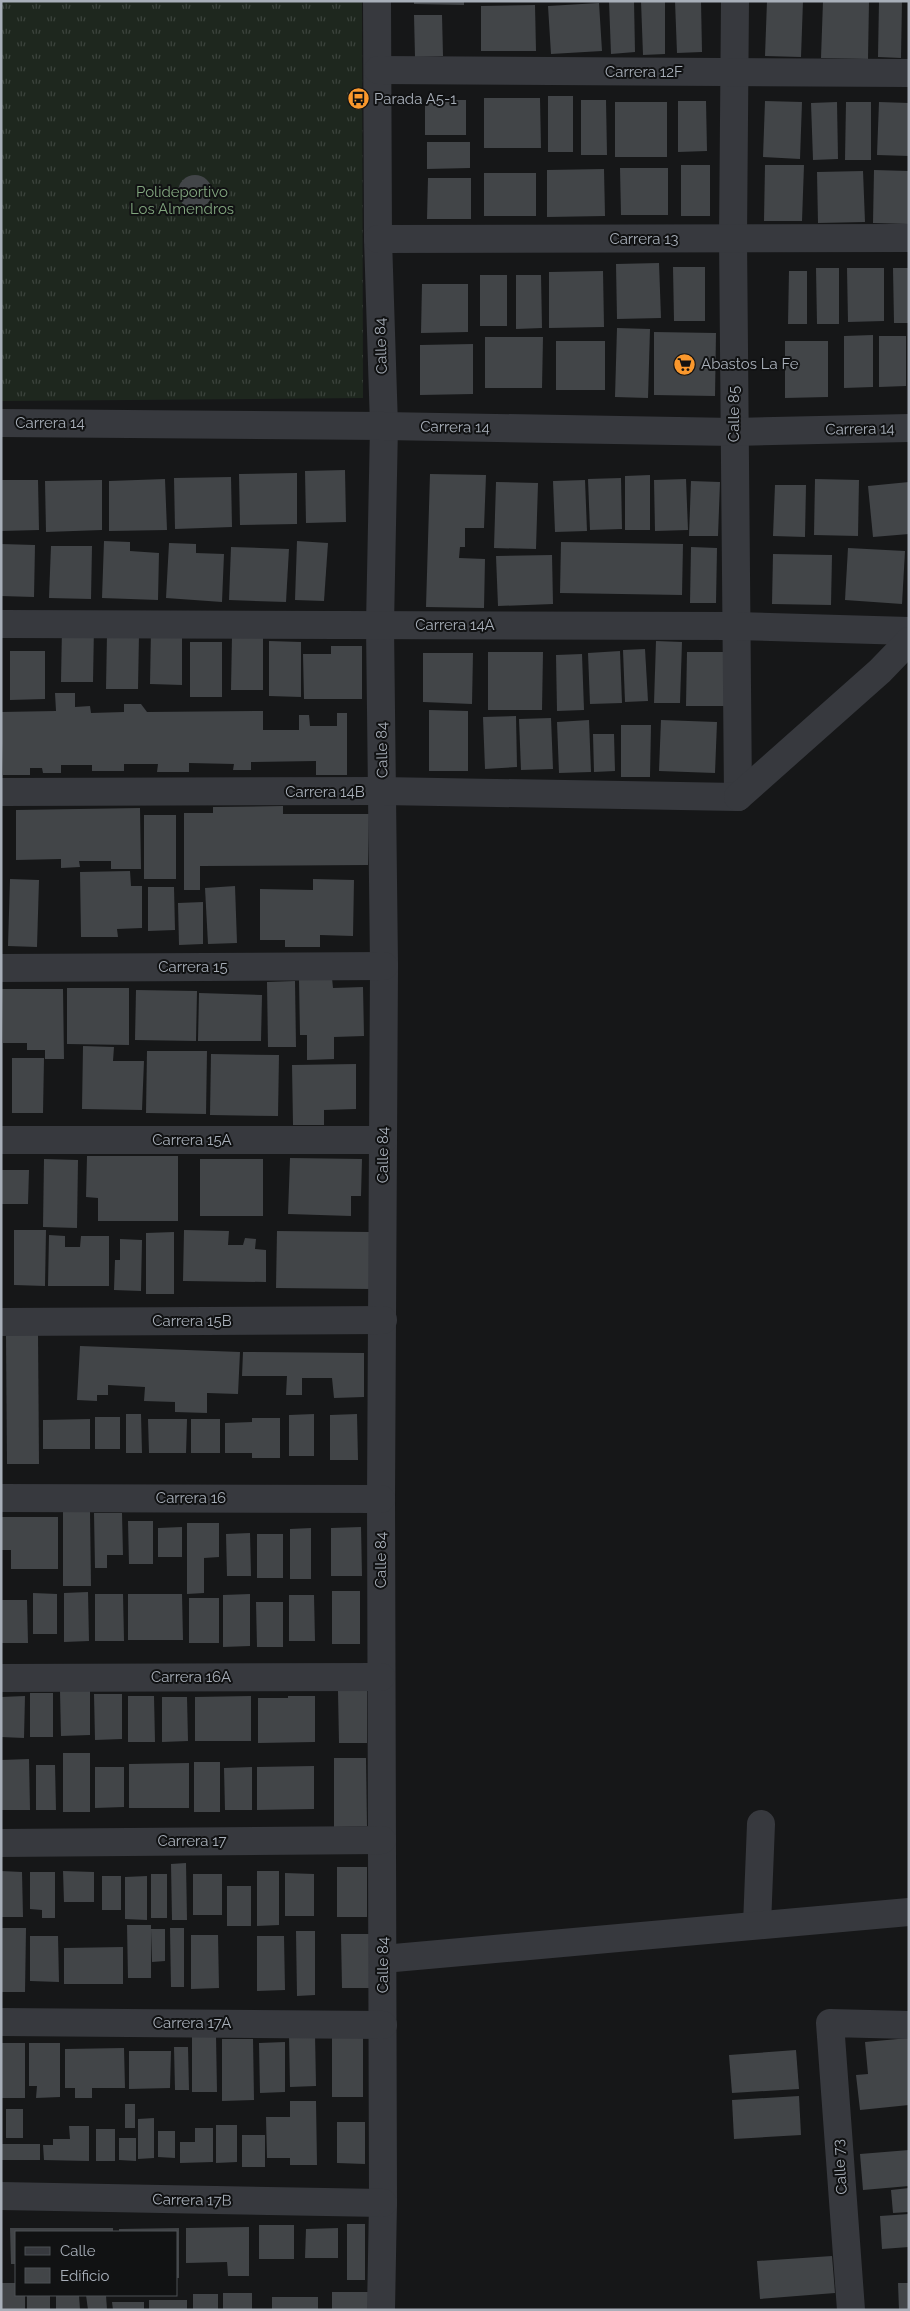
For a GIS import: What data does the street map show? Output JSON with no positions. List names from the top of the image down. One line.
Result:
{"streets":{"street":["Carrera 12F","Carrera 13","Calle 84","Calle 85","Carrera 14","Carrera 14A","Carrera 14B","Carrera 15","Carrera 15A","Carrera 15B","Carrera 16","Carrera 16A","Carrera 17","Carrera 17A","Calle 73","Carrera 17B"]},"crossings":[["Carrera 12F","Calle 84"],["Carrera 12F","Calle 85"],["Carrera 13","Calle 84"],["Carrera 13","Calle 85"],["Calle 84","Carrera 14"],["Calle 84","Carrera 14A"],["Calle 84","Carrera 14B"],["Calle 84","Carrera 15"],["Calle 84","Carrera 15A"],["Calle 84","Carrera 15B"],["Calle 84","Carrera 16"],["Calle 84","Carrera 16A"],["Calle 84","Carrera 17"],["Calle 84","Carrera 17A"],["Calle 84","Carrera 17B"],["Calle 85","Carrera 14"],["Calle 85","Carrera 14A"],["Calle 85","Carrera 14B"]],"parks":["Polideportivo Los Almendros"],"places":{"bus stop":["Parada A5-1"],"supermarket":["Abastos La Fe"]},"legend":["Calle","Edificio"]}
